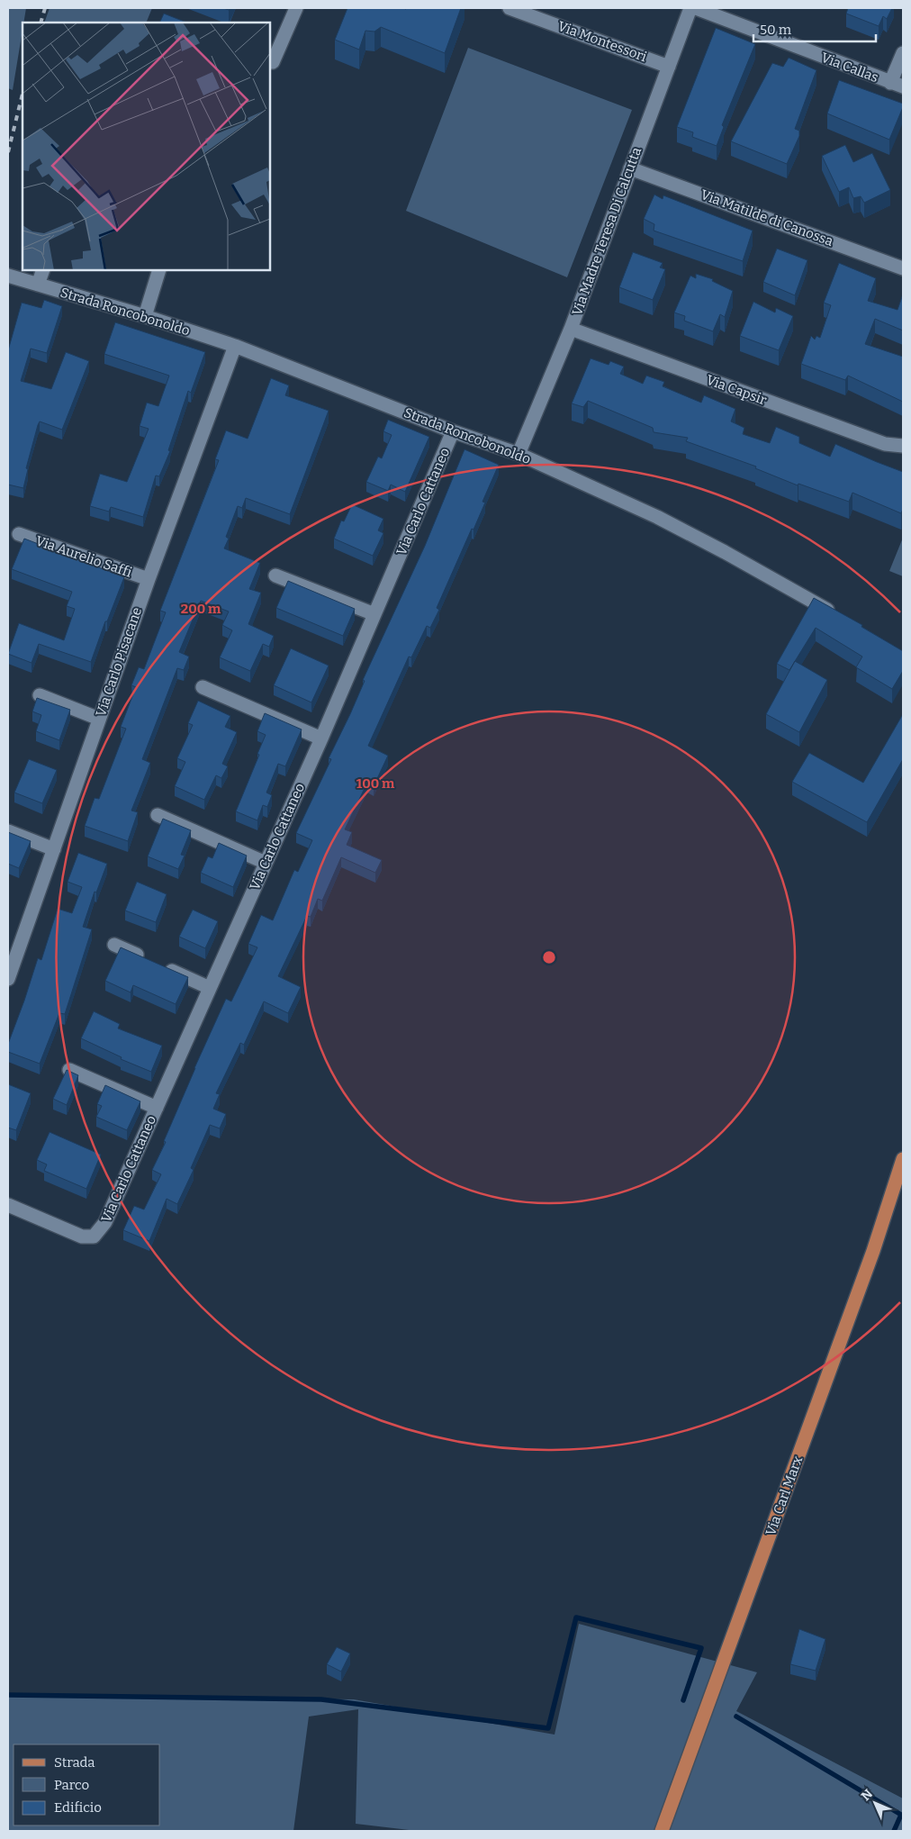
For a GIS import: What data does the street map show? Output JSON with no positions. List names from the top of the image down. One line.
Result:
{"streets":{"main road":["Via Carl Marx"],"street":["Via Montessori","Via Callas","Via Matilde di Canossa","Via Madre Teresa Di Calcutta","Strada Roncobonoldo","Via Capsir","Via Carlo Cattaneo","Via Aurelio Saffi","Via Carlo Pisacane"]},"crossings":[["Via Montessori","Via Madre Teresa Di Calcutta"],["Via Matilde di Canossa","Via Madre Teresa Di Calcutta"],["Via Madre Teresa Di Calcutta","Strada Roncobonoldo"],["Via Madre Teresa Di Calcutta","Via Capsir"],["Strada Roncobonoldo","Via Carlo Cattaneo"],["Strada Roncobonoldo","Via Carlo Pisacane"],["Via Aurelio Saffi","Via Carlo Pisacane"]],"legend":["Strada","Parco","Edificio"],"scale_bar":"50 m","north":"top left","rings":["200 m","100 m"]}
